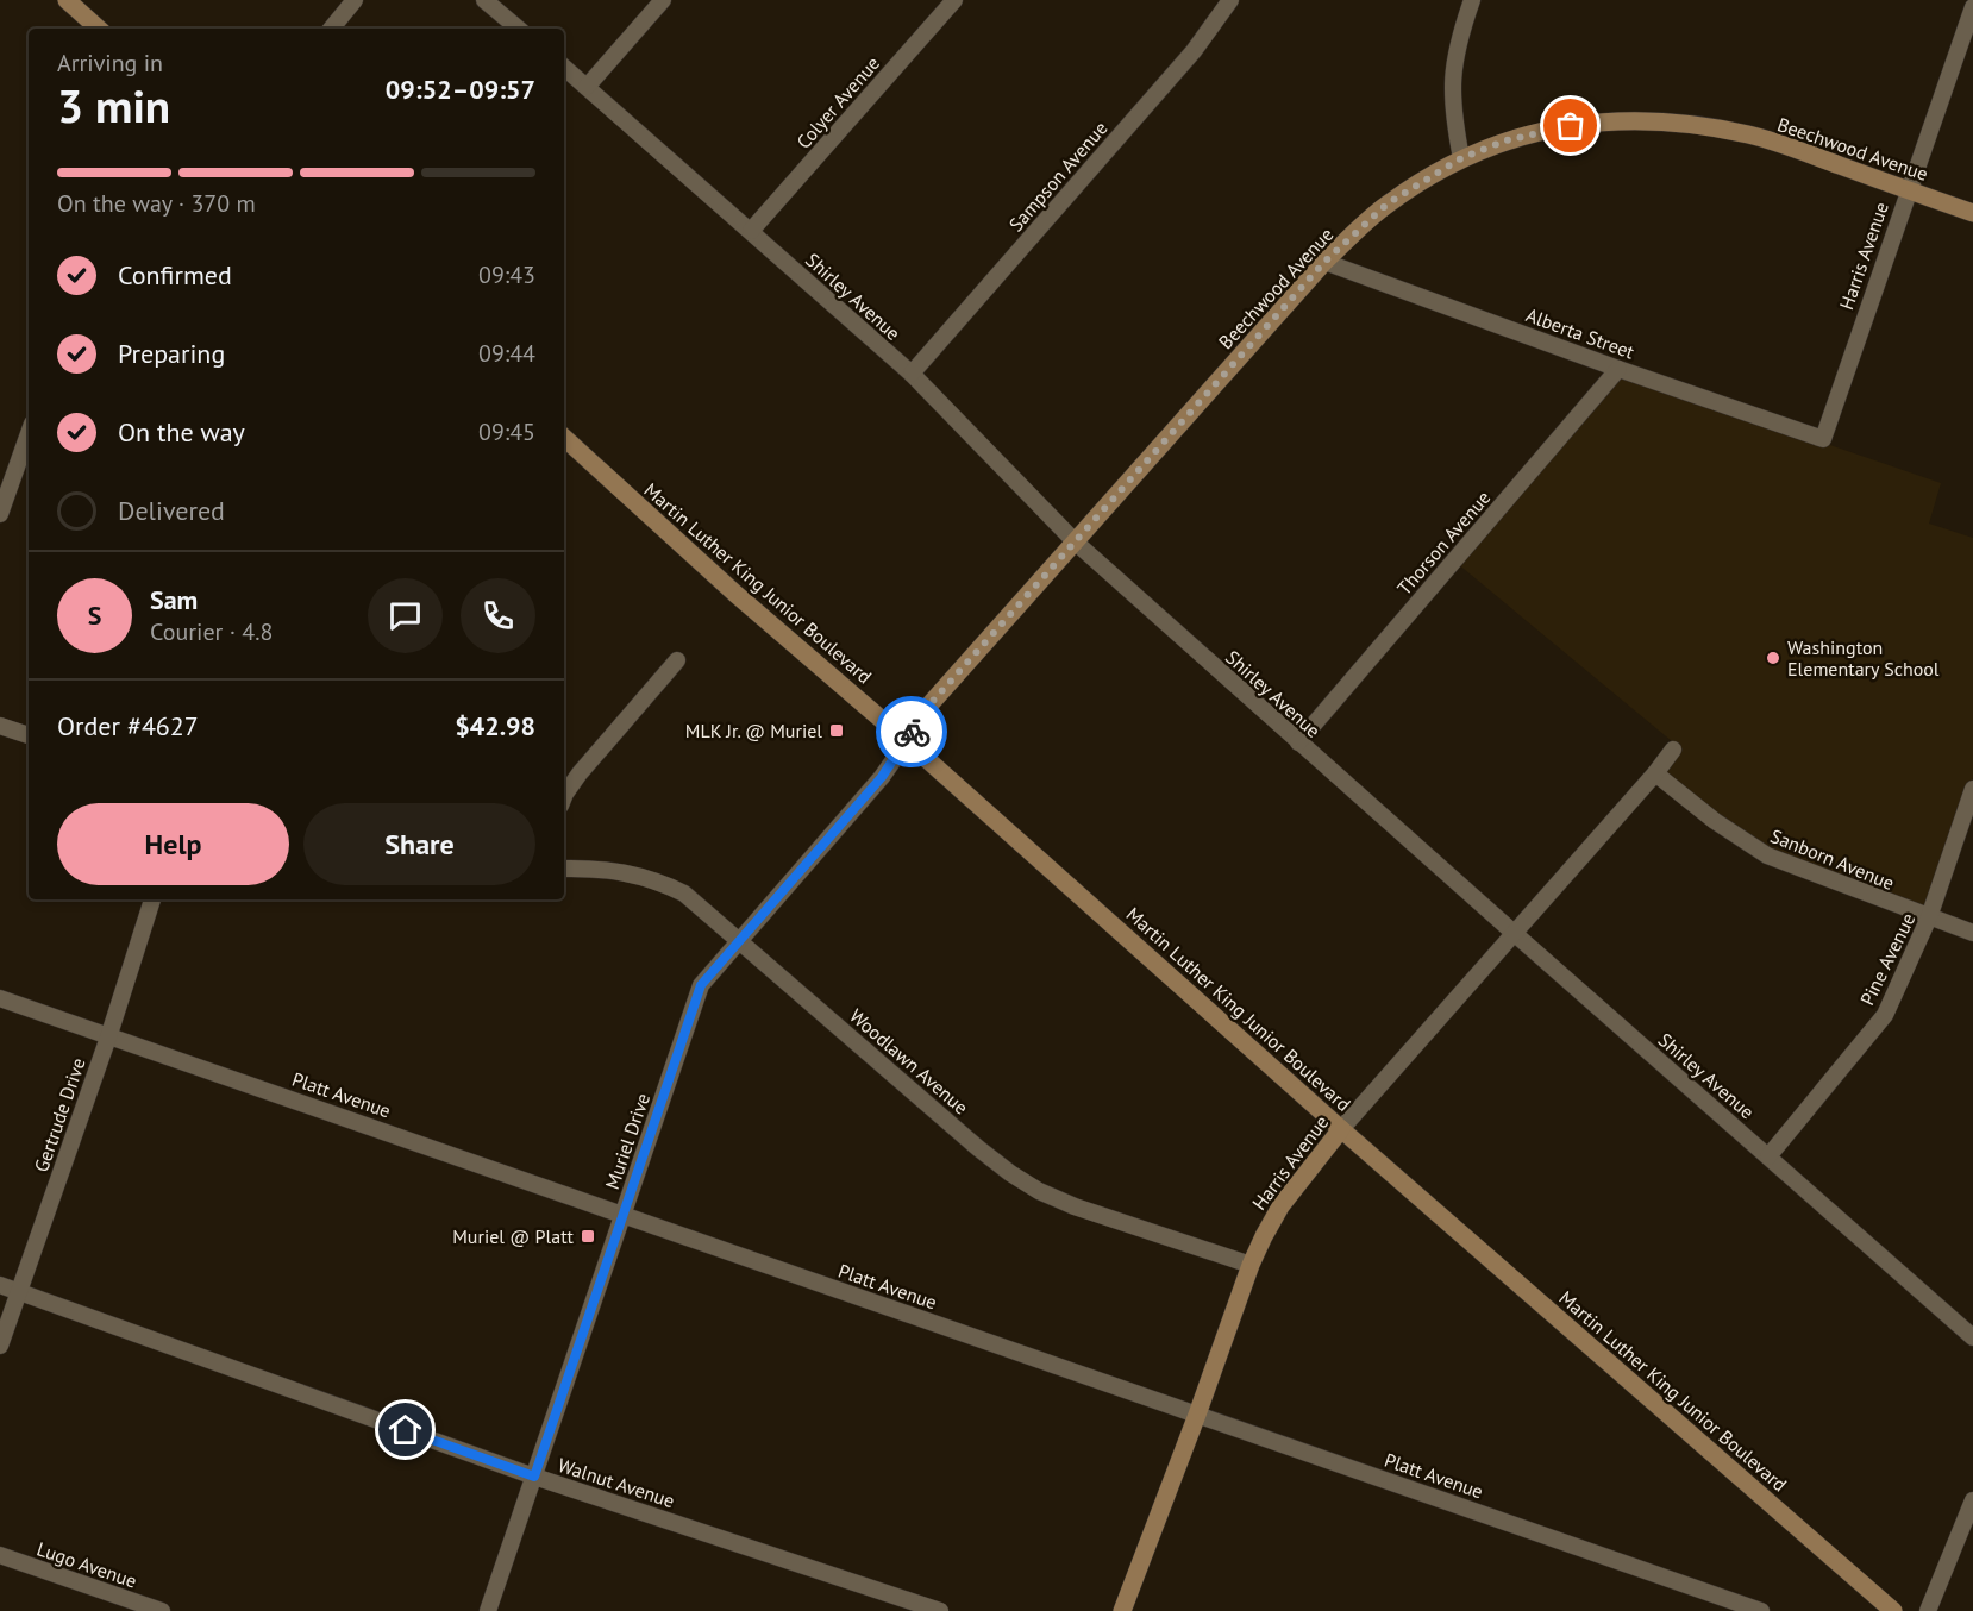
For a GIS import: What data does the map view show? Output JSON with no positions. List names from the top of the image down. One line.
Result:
{"streets":{"street":["Colyer Avenue","Beechwood Avenue","Sampson Avenue","Harris Avenue","Shirley Avenue","Alberta Street","Thorson Avenue","Martin Luther King Junior Boulevard","Sanborn Avenue","Pine Avenue","Woodlawn Avenue","Platt Avenue","Gertrude Drive","Muriel Drive","Walnut Avenue","Lugo Avenue"]},"crossings":[["Colyer Avenue","Shirley Avenue"],["Beechwood Avenue","Harris Avenue"],["Beechwood Avenue","Shirley Avenue"],["Beechwood Avenue","Alberta Street"],["Beechwood Avenue","Martin Luther King Junior Boulevard"],["Beechwood Avenue","Muriel Drive"],["Sampson Avenue","Shirley Avenue"],["Harris Avenue","Shirley Avenue"],["Harris Avenue","Alberta Street"],["Harris Avenue","Martin Luther King Junior Boulevard"],["Harris Avenue","Sanborn Avenue"],["Harris Avenue","Woodlawn Avenue"],["Harris Avenue","Platt Avenue"],["Shirley Avenue","Thorson Avenue"],["Shirley Avenue","Pine Avenue"],["Alberta Street","Thorson Avenue"],["Martin Luther King Junior Boulevard","Muriel Drive"],["Sanborn Avenue","Pine Avenue"],["Woodlawn Avenue","Muriel Drive"],["Platt Avenue","Gertrude Drive"],["Platt Avenue","Muriel Drive"],["Gertrude Drive","Walnut Avenue"],["Muriel Drive","Walnut Avenue"]],"places":{"other":["Washington Elementary School"],"transit":["MLK Jr. @ Muriel","Muriel @ Platt"]},"page":{"heading":["3 min","Arriving in","09:52–09:57"],"panel":["Sam","Courier · 4.8","Order #4627","$42.98"],"bar":"On the way · 370 m","list":[["Confirmed","09:43"],["Preparing","09:44"],["On the way","09:45"],"Delivered"],"round":"S","buttons":["Help","Share"]}}
